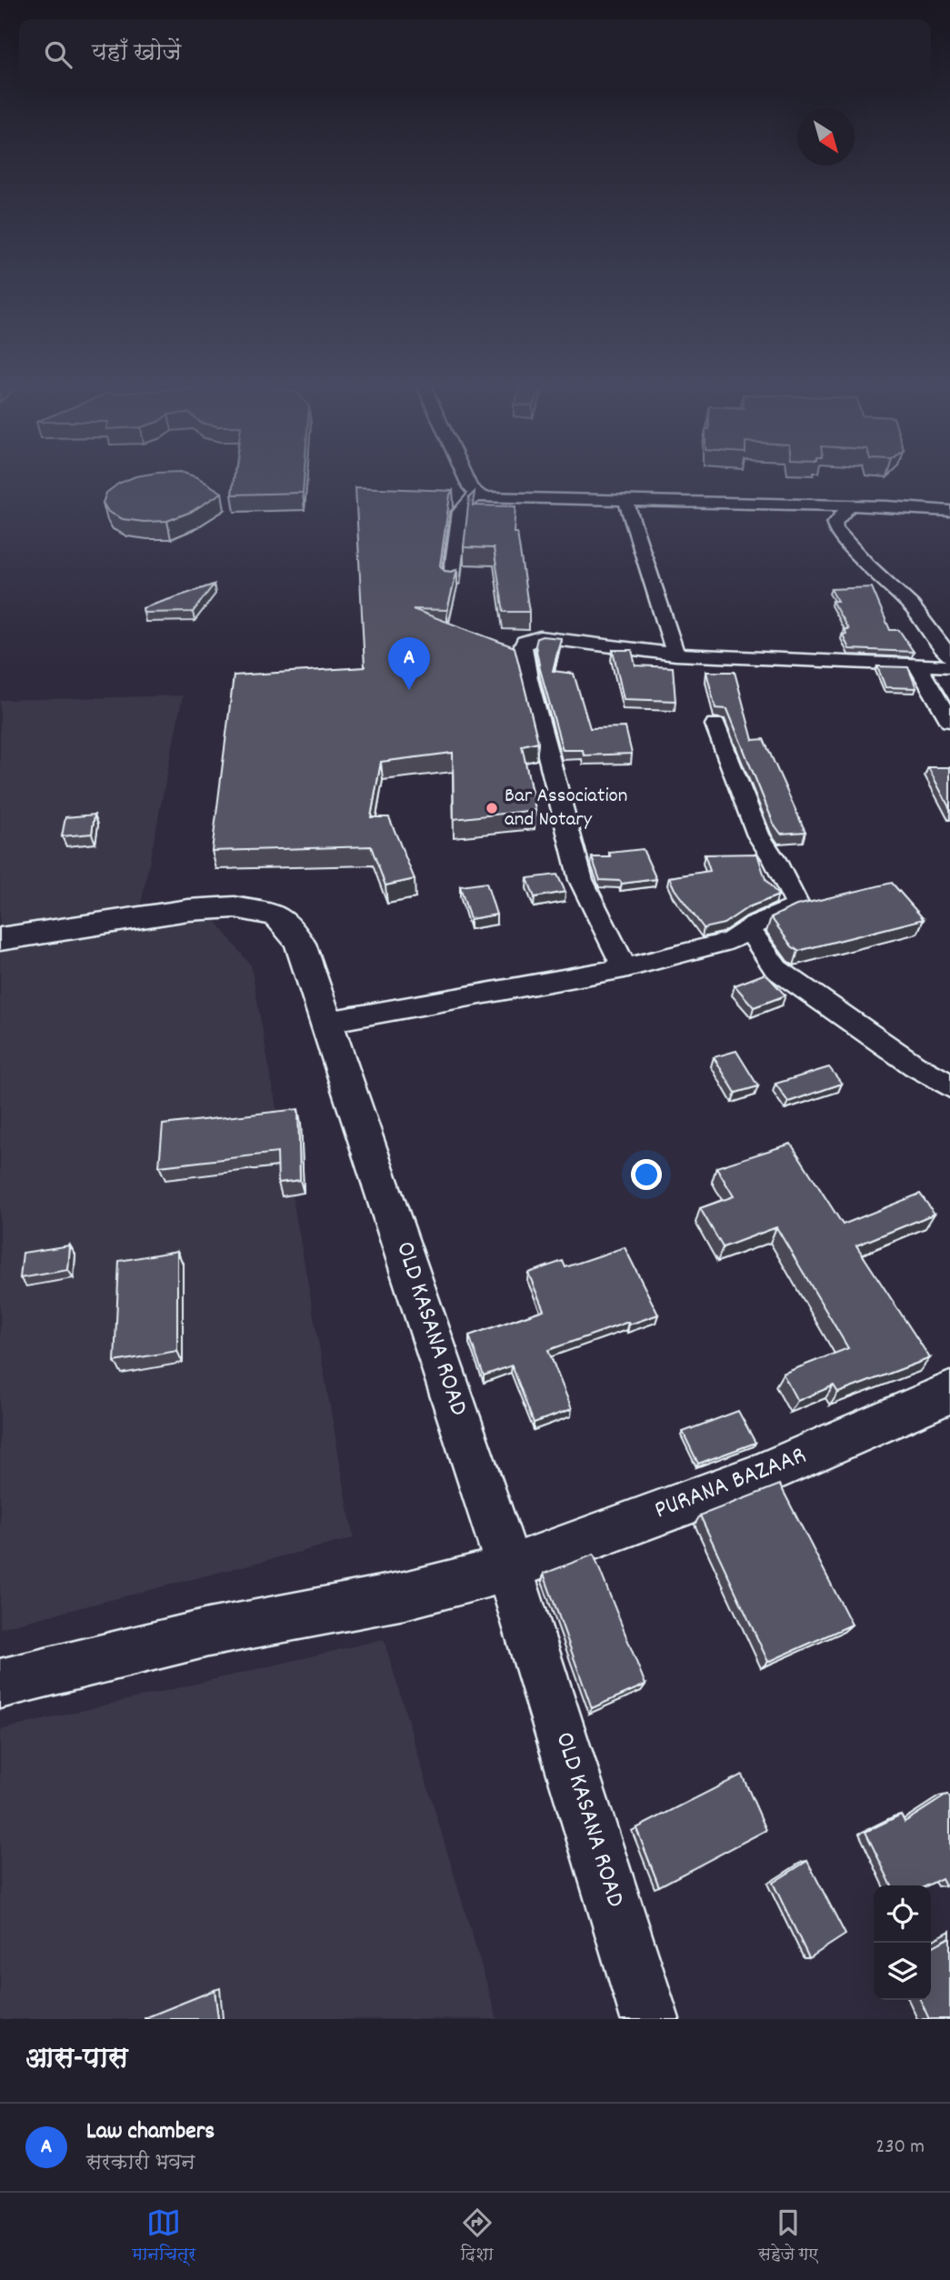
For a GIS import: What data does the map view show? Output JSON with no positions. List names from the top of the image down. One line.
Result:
{"streets":{"street":["OLD KASANA ROAD","PURANA BAZAAR"]},"crossings":[["OLD KASANA ROAD","PURANA BAZAAR"]],"places":["Bar Association and Notary"],"north":"bottom right","page":{"search":"यहाँ खोजें","pins":"A","heading":"आस-पास","list":[{"mark":"A","name":"Law chambers","note":"सरकारी भवन","value":"230 m"}],"nav":["मानचित्र","दिशा","सहेजे गए"]}}
